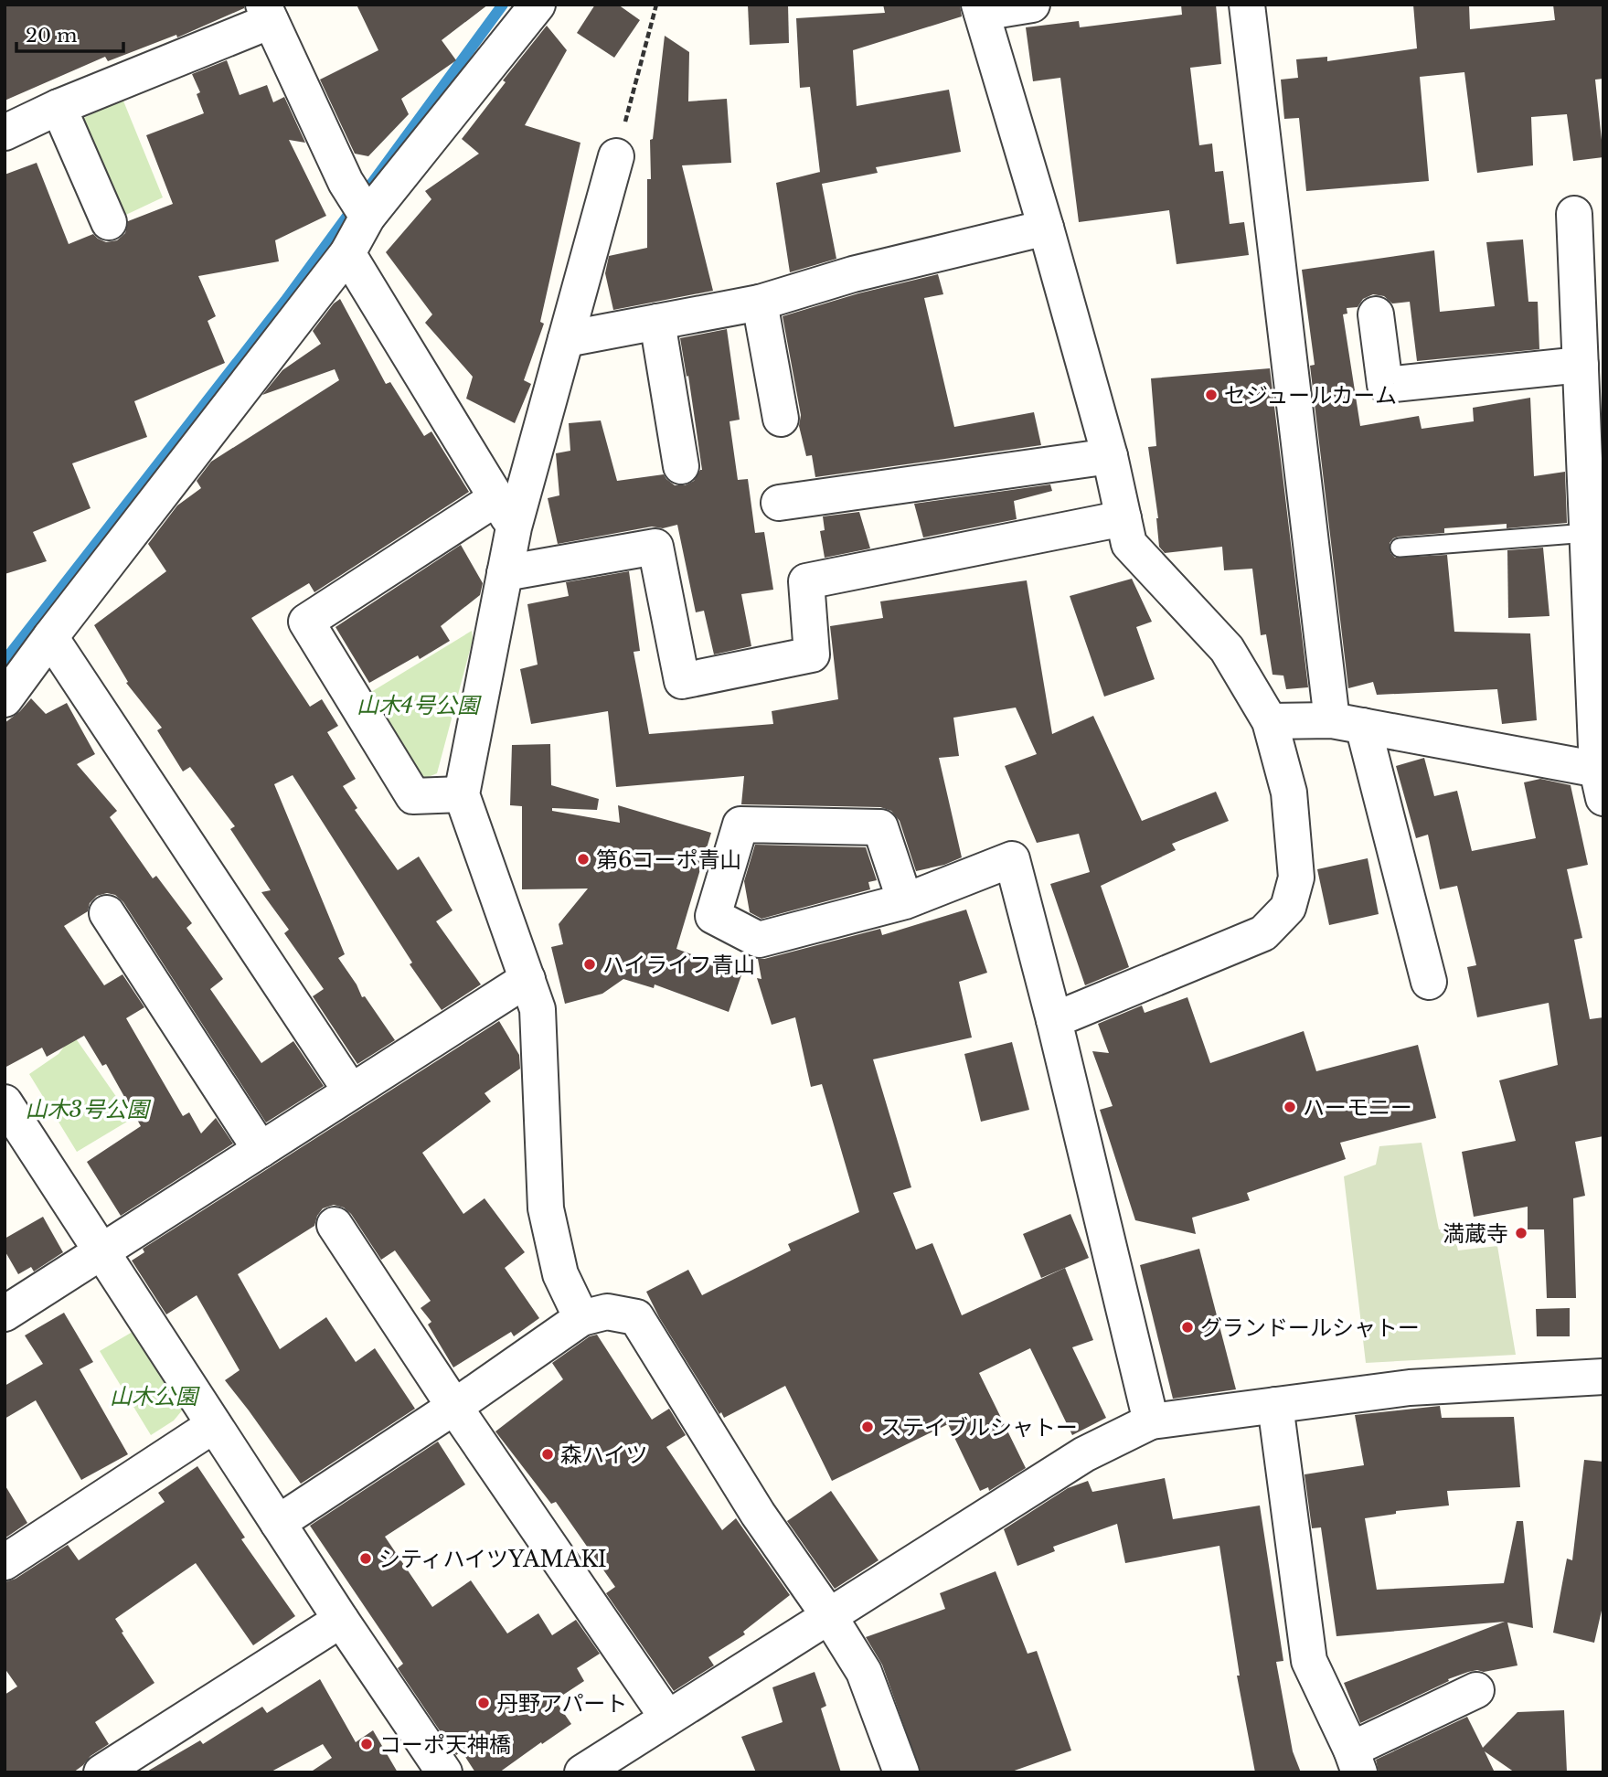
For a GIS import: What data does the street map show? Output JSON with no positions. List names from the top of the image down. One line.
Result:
{"parks":["山木4号公園","山木3号公園","山木公園"],"places":["セジュールカーム","第6コーポ青山","ハイライフ青山","ハーモニー","満蔵寺","グランドールシャトー","ステイブルシャトー","森ハイツ","シティハイツYAMAKI","丹野アパート","コーポ天神橋"],"scale_bar":"20 m"}
